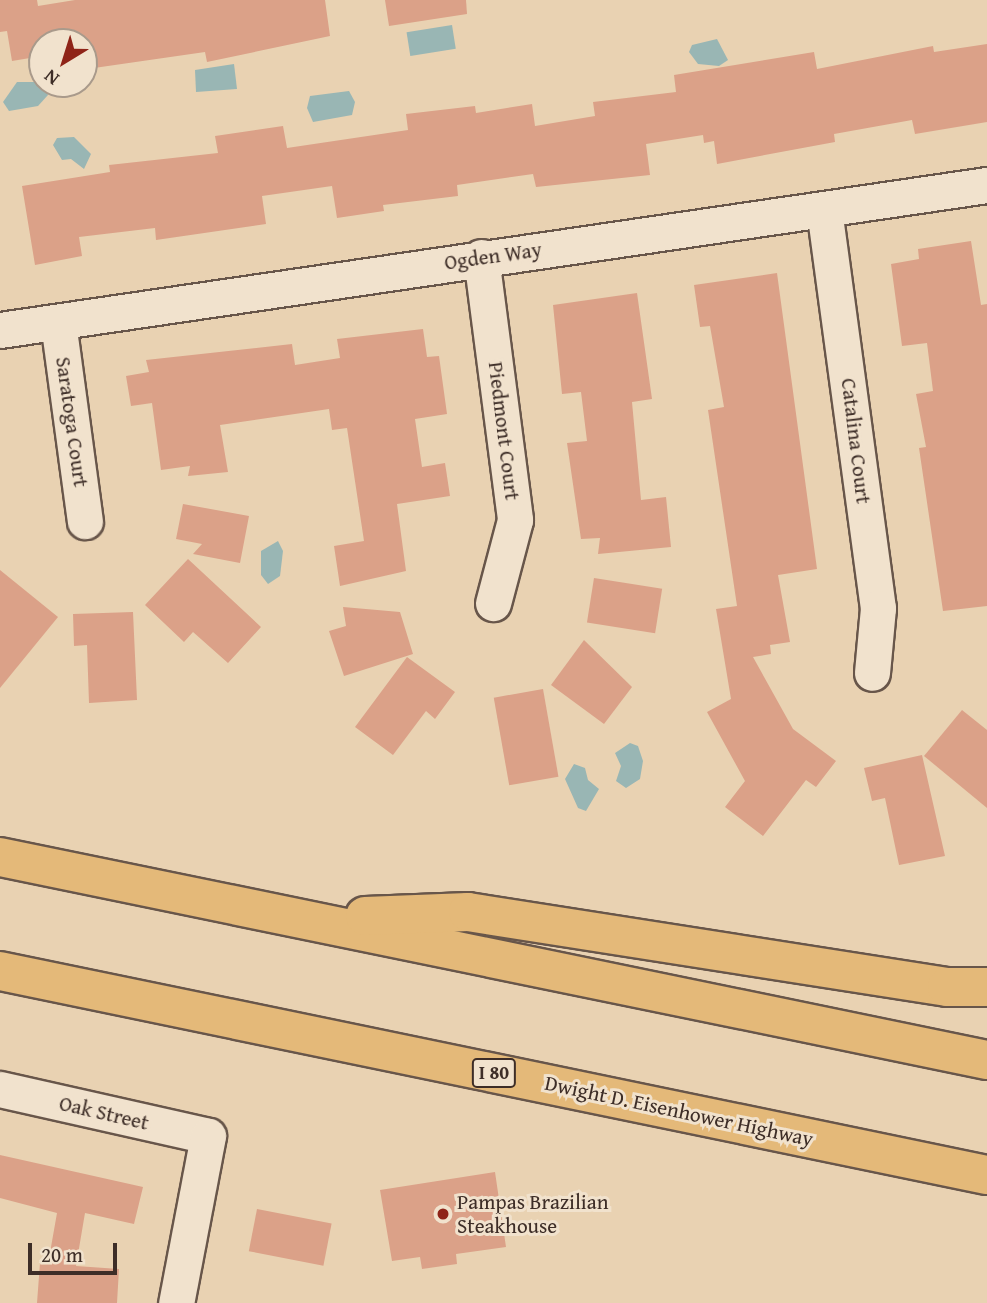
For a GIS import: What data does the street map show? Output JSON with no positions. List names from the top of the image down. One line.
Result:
{"streets":{"highway":["I 80","Dwight D. Eisenhower Highway"],"street":["Ogden Way","Saratoga Court","Piedmont Court","Catalina Court","Oak Street"]},"crossings":[["Ogden Way","Saratoga Court"],["Ogden Way","Piedmont Court"],["Ogden Way","Catalina Court"]],"places":["Pampas Brazilian Steakhouse"],"scale_bar":"20 m","north":"bottom left"}
